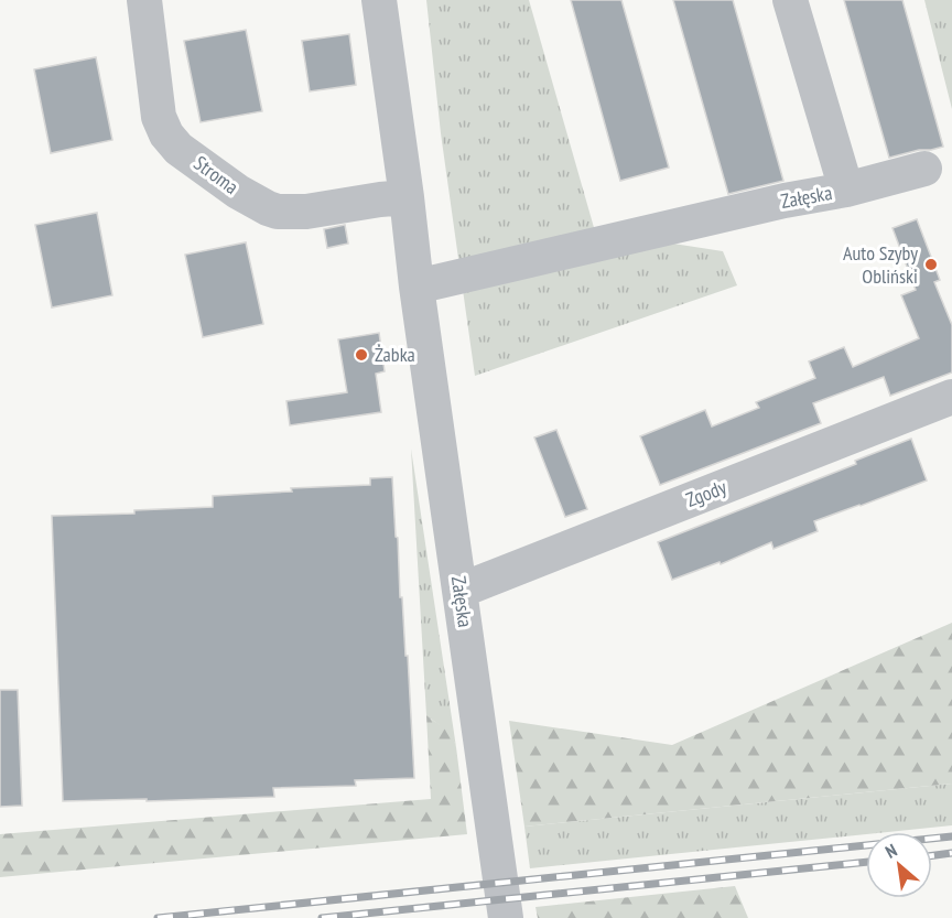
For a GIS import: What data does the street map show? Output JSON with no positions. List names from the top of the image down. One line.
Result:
{"streets":{"street":["Stroma","Załęska","Zgody"]},"crossings":[["Stroma","Załęska"],["Załęska","Zgody"]],"places":["Auto Szyby Obliński","Żabka"],"north":"top left"}
